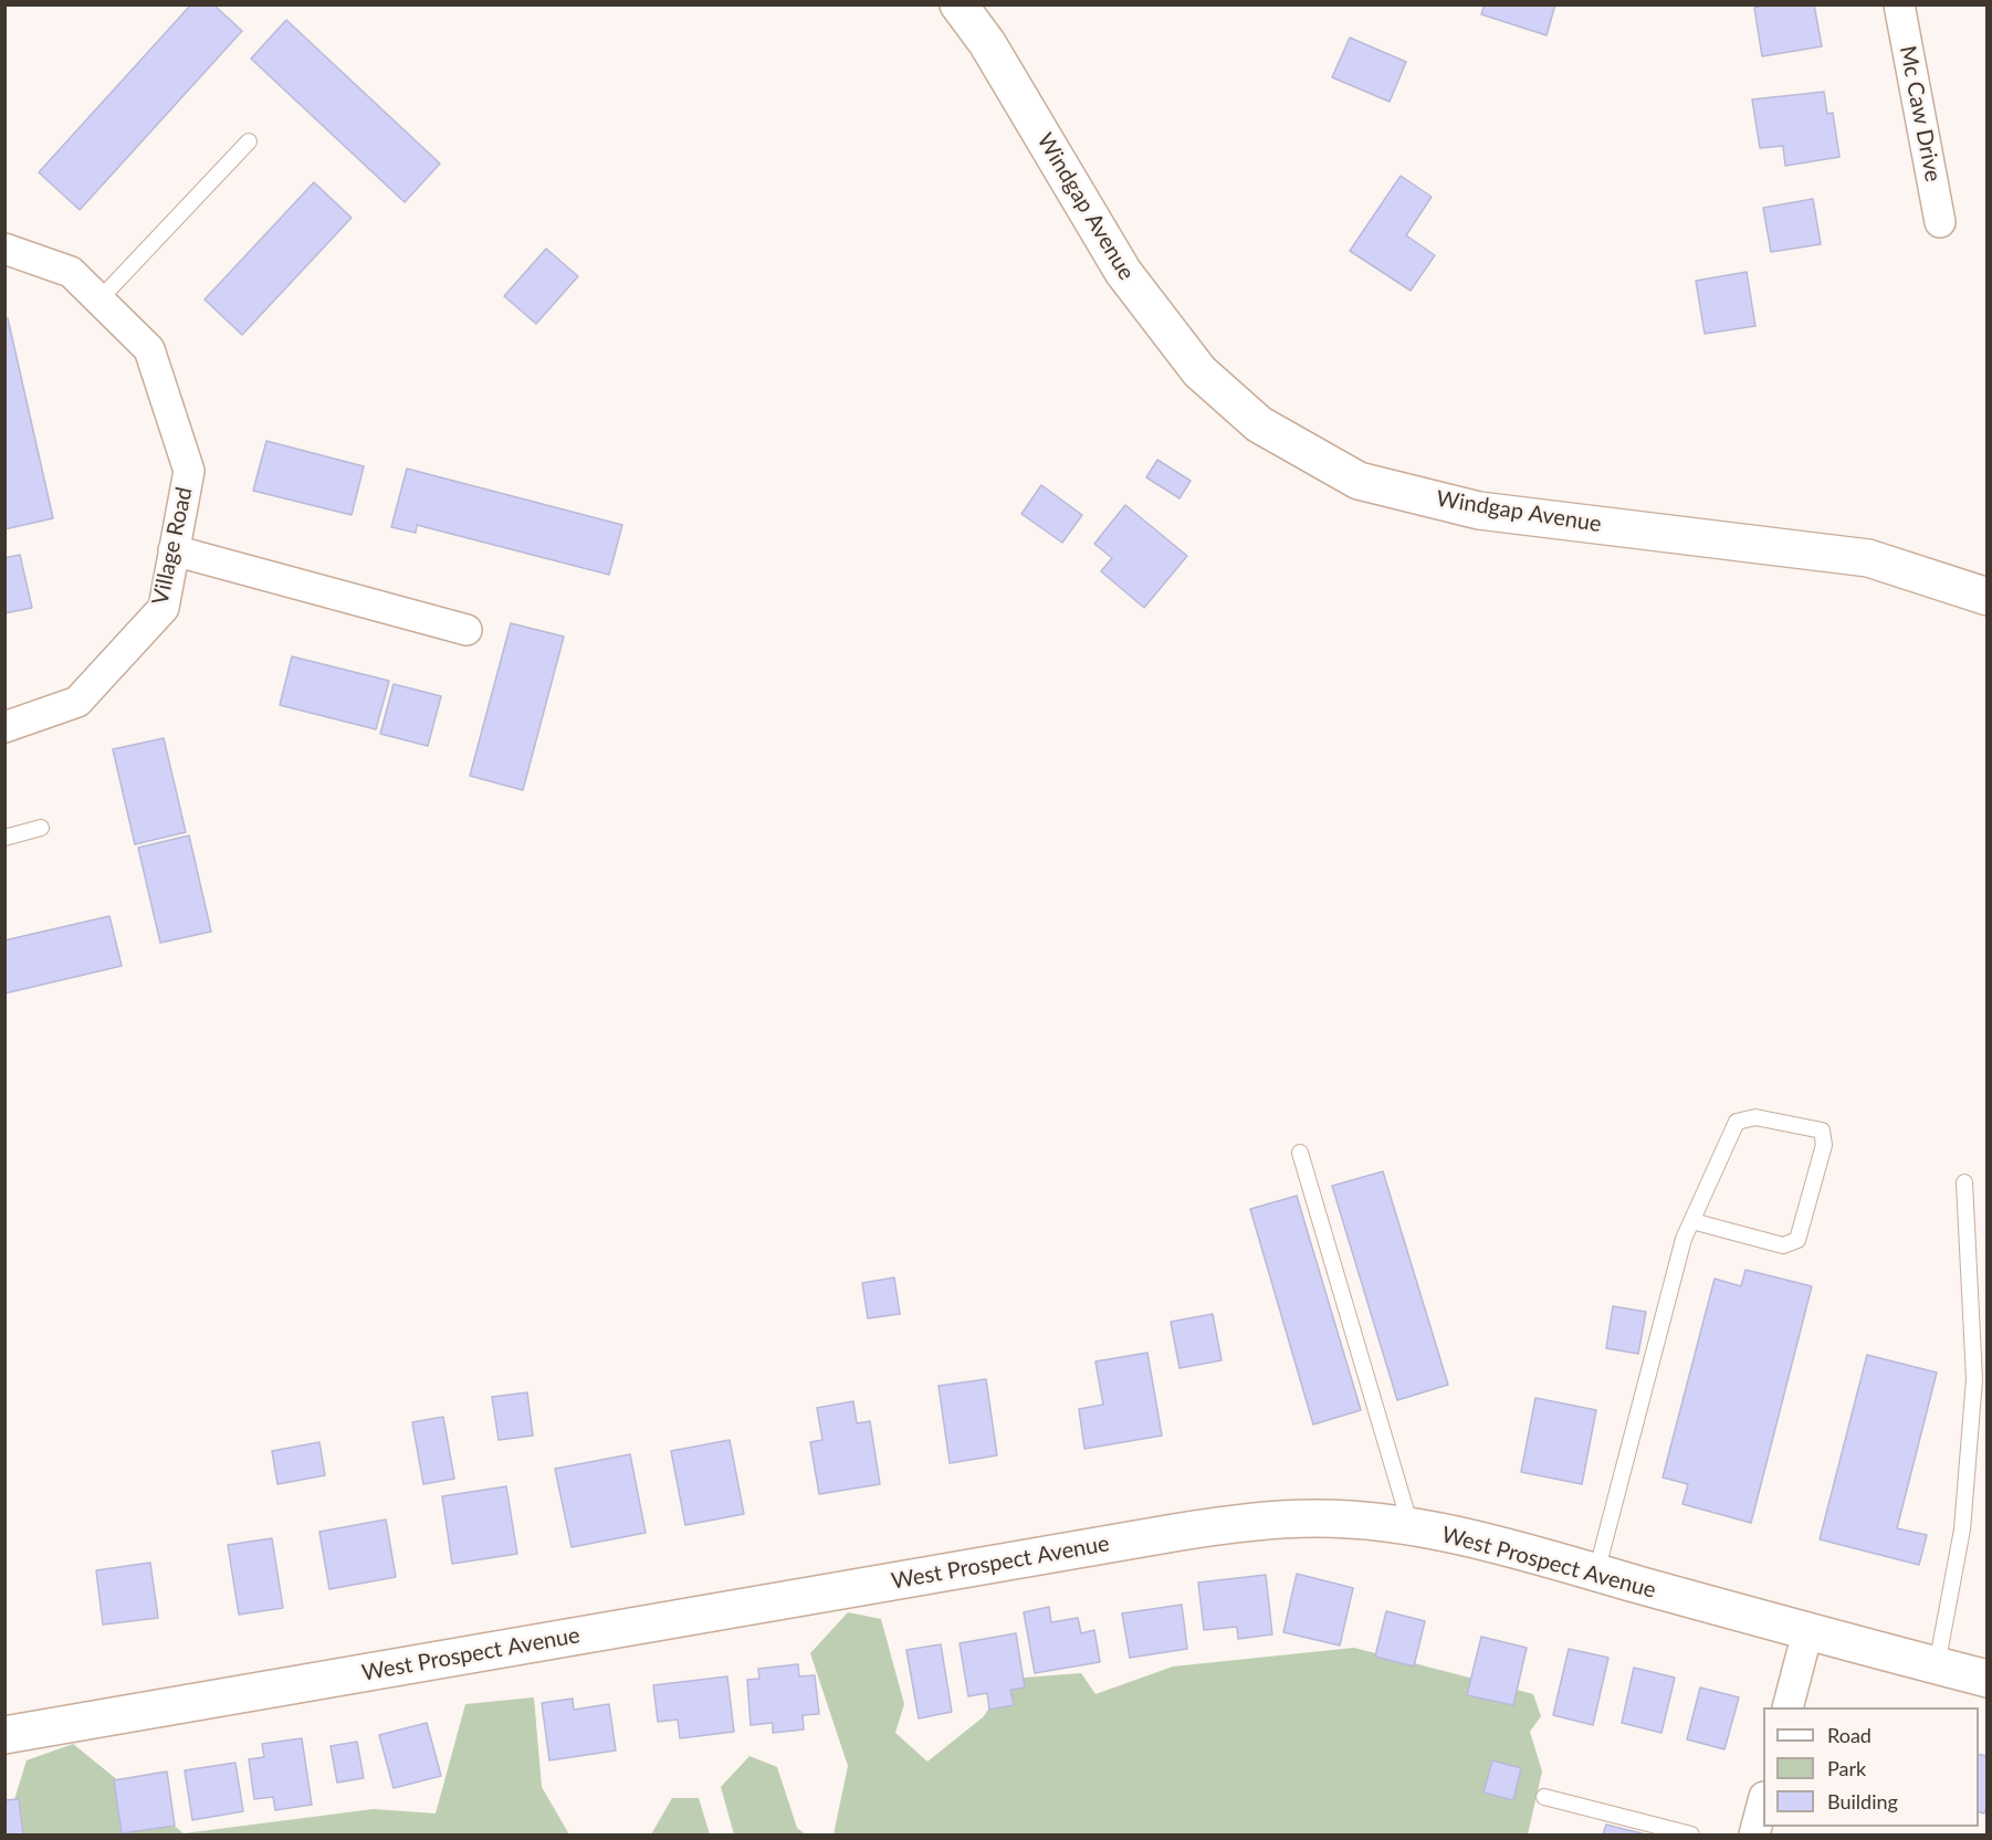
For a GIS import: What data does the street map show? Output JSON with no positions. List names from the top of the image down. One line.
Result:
{"streets":{"street":["Mc Caw Drive","Windgap Avenue","Village Road","West Prospect Avenue"]},"legend":["Road","Park","Building"]}
